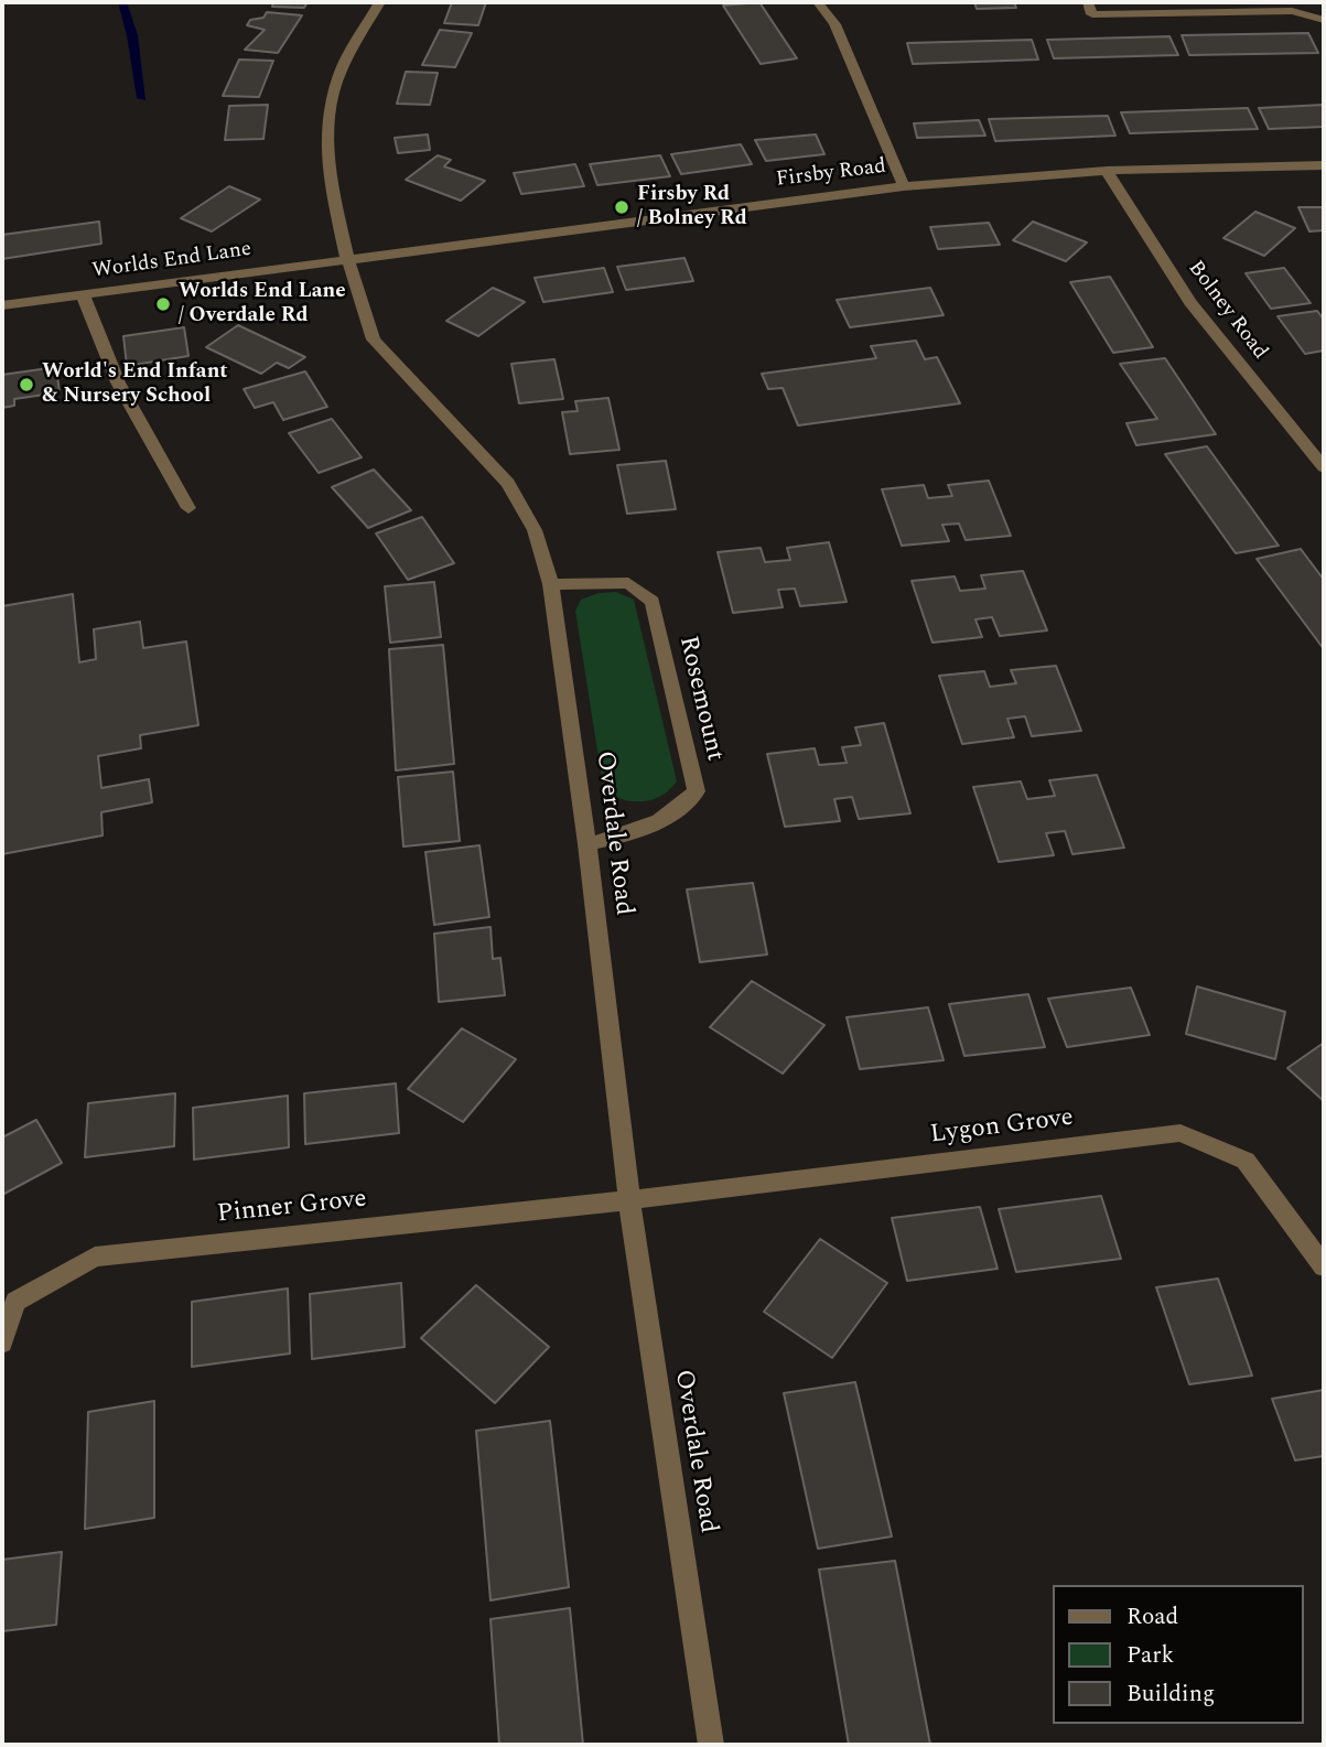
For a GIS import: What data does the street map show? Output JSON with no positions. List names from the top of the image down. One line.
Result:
{"streets":{"street":["Firsby Road","Worlds End Lane","Bolney Road","Rosemount","Overdale Road","Lygon Grove","Pinner Grove"]},"crossings":[["Firsby Road","Worlds End Lane"],["Firsby Road","Bolney Road"],["Firsby Road","Overdale Road"],["Worlds End Lane","Overdale Road"],["Rosemount","Overdale Road"],["Overdale Road","Lygon Grove"],["Overdale Road","Pinner Grove"],["Lygon Grove","Pinner Grove"]],"places":["Firsby Rd / Bolney Rd","Worlds End Lane / Overdale Rd","World's End Infant & Nursery School"],"legend":["Road","Park","Building"]}
